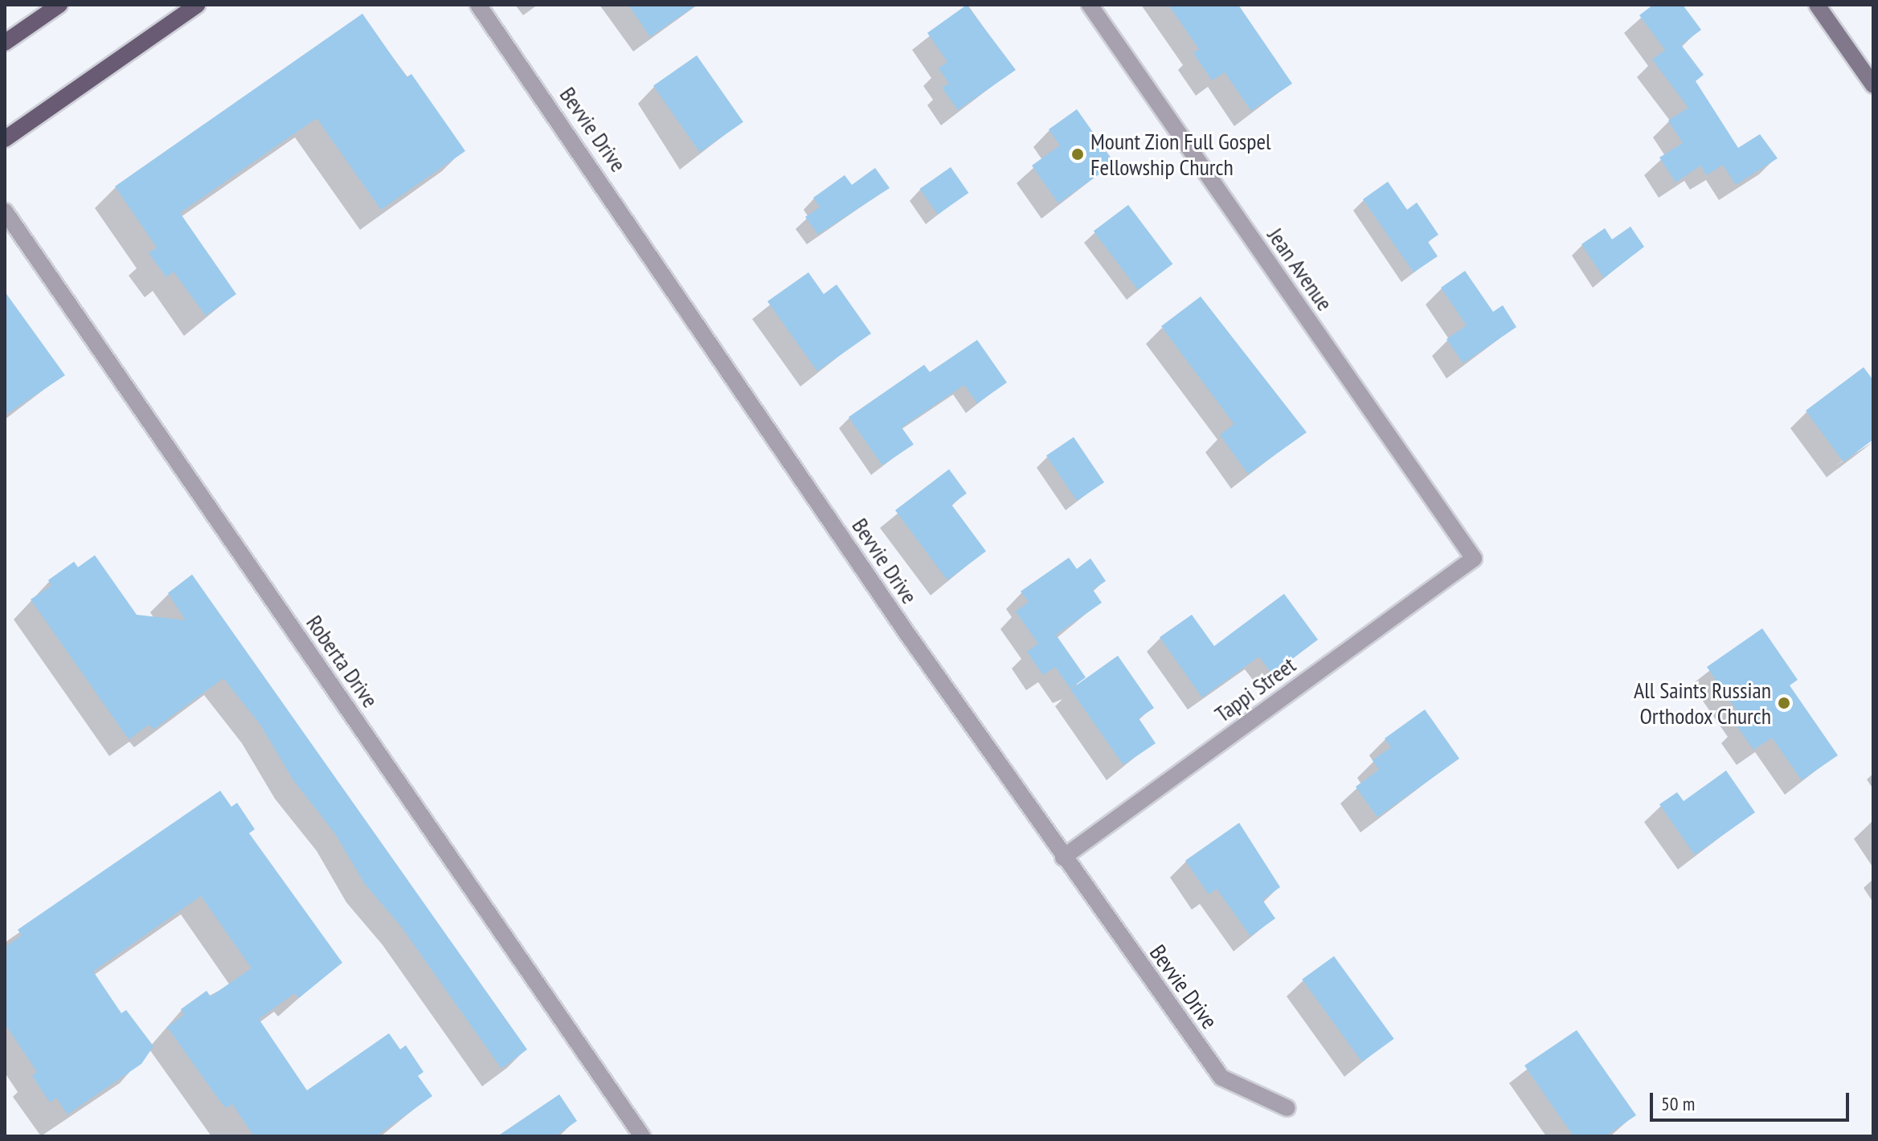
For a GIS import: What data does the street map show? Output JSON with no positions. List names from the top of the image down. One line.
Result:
{"streets":{"street":["Bevvie Drive","Jean Avenue","Roberta Drive","Tappi Street"]},"crossings":[["Bevvie Drive","Tappi Street"],["Jean Avenue","Tappi Street"]],"places":["Mount Zion Full Gospel Fellowship Church","All Saints Russian Orthodox Church"],"scale_bar":"50 m"}
